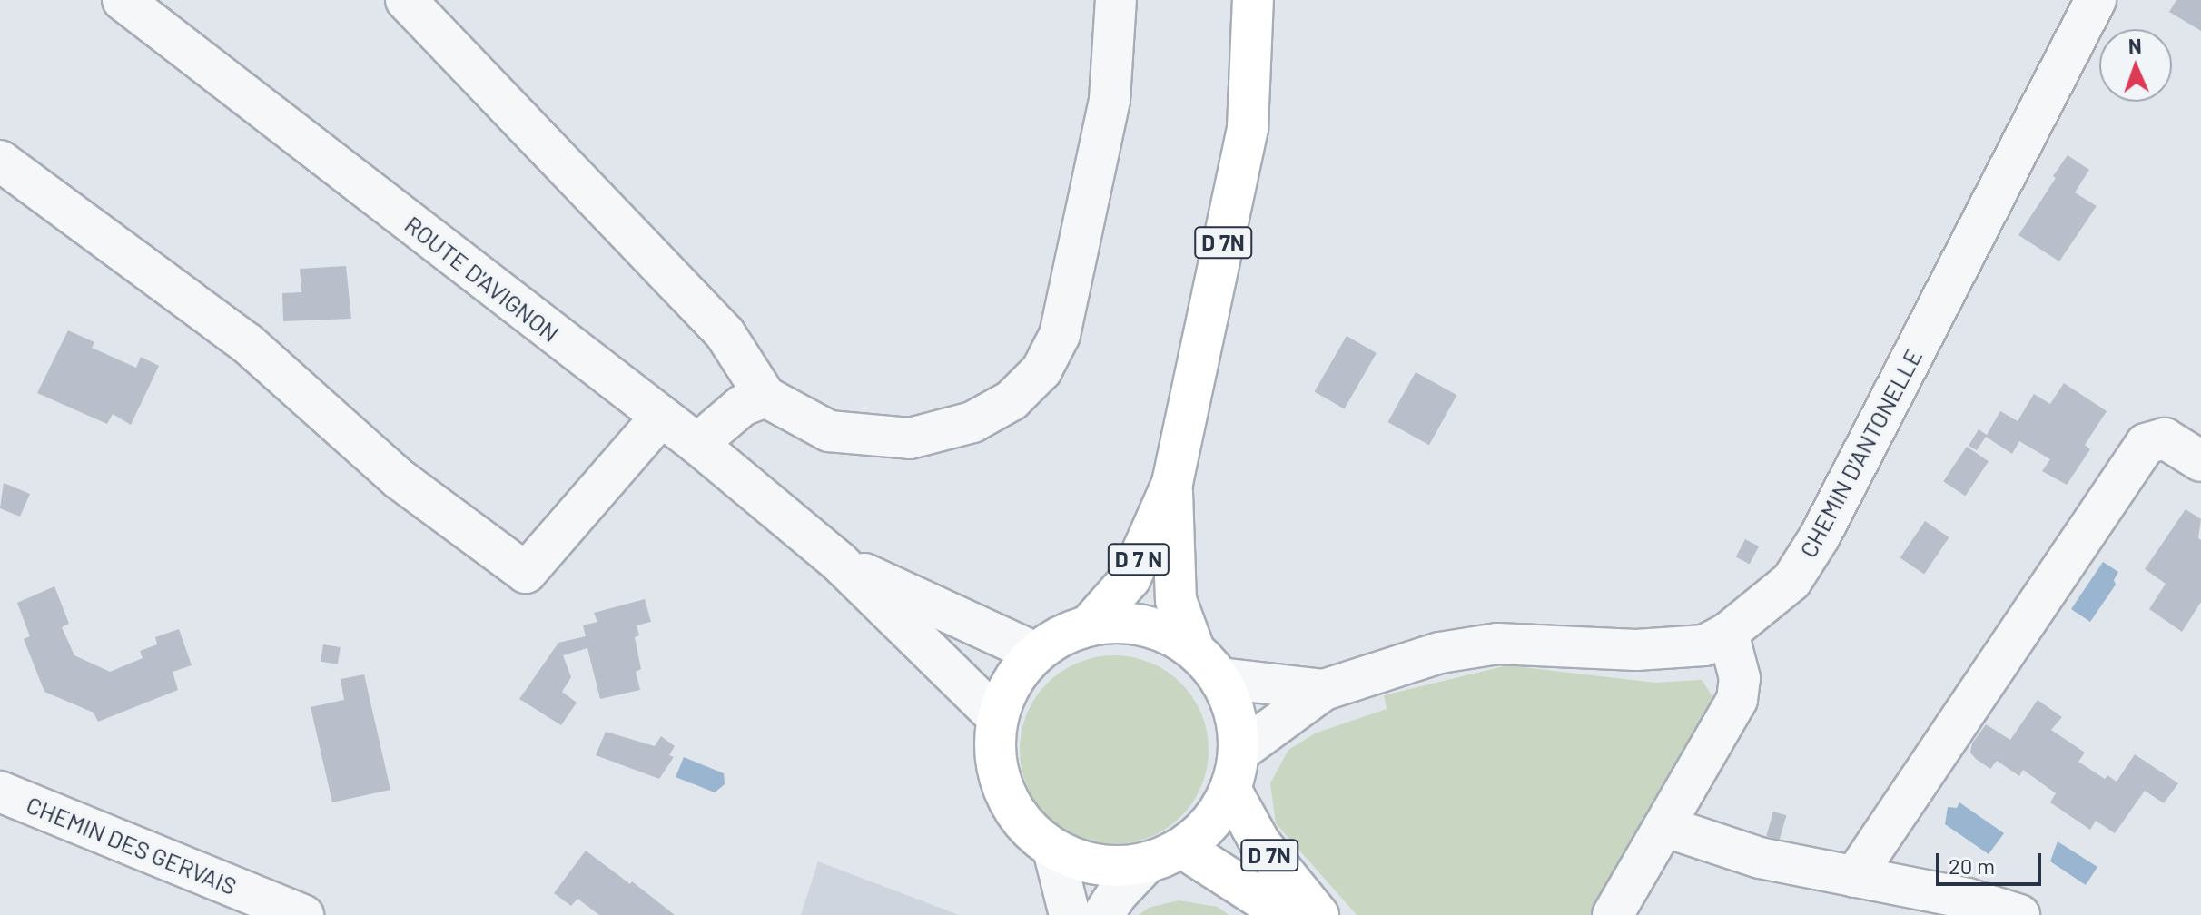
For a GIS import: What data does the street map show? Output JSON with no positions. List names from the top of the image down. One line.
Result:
{"streets":{"main road":["D 7N","D 7 N"],"street":["ROUTE D'AVIGNON","CHEMIN D'ANTONELLE","CHEMIN DES GERVAIS"]},"crossings":[["D 7N","CHEMIN D'ANTONELLE"],["D 7N","D 7 N"],["CHEMIN D'ANTONELLE","D 7 N"]],"scale_bar":"20 m","north":"top"}
